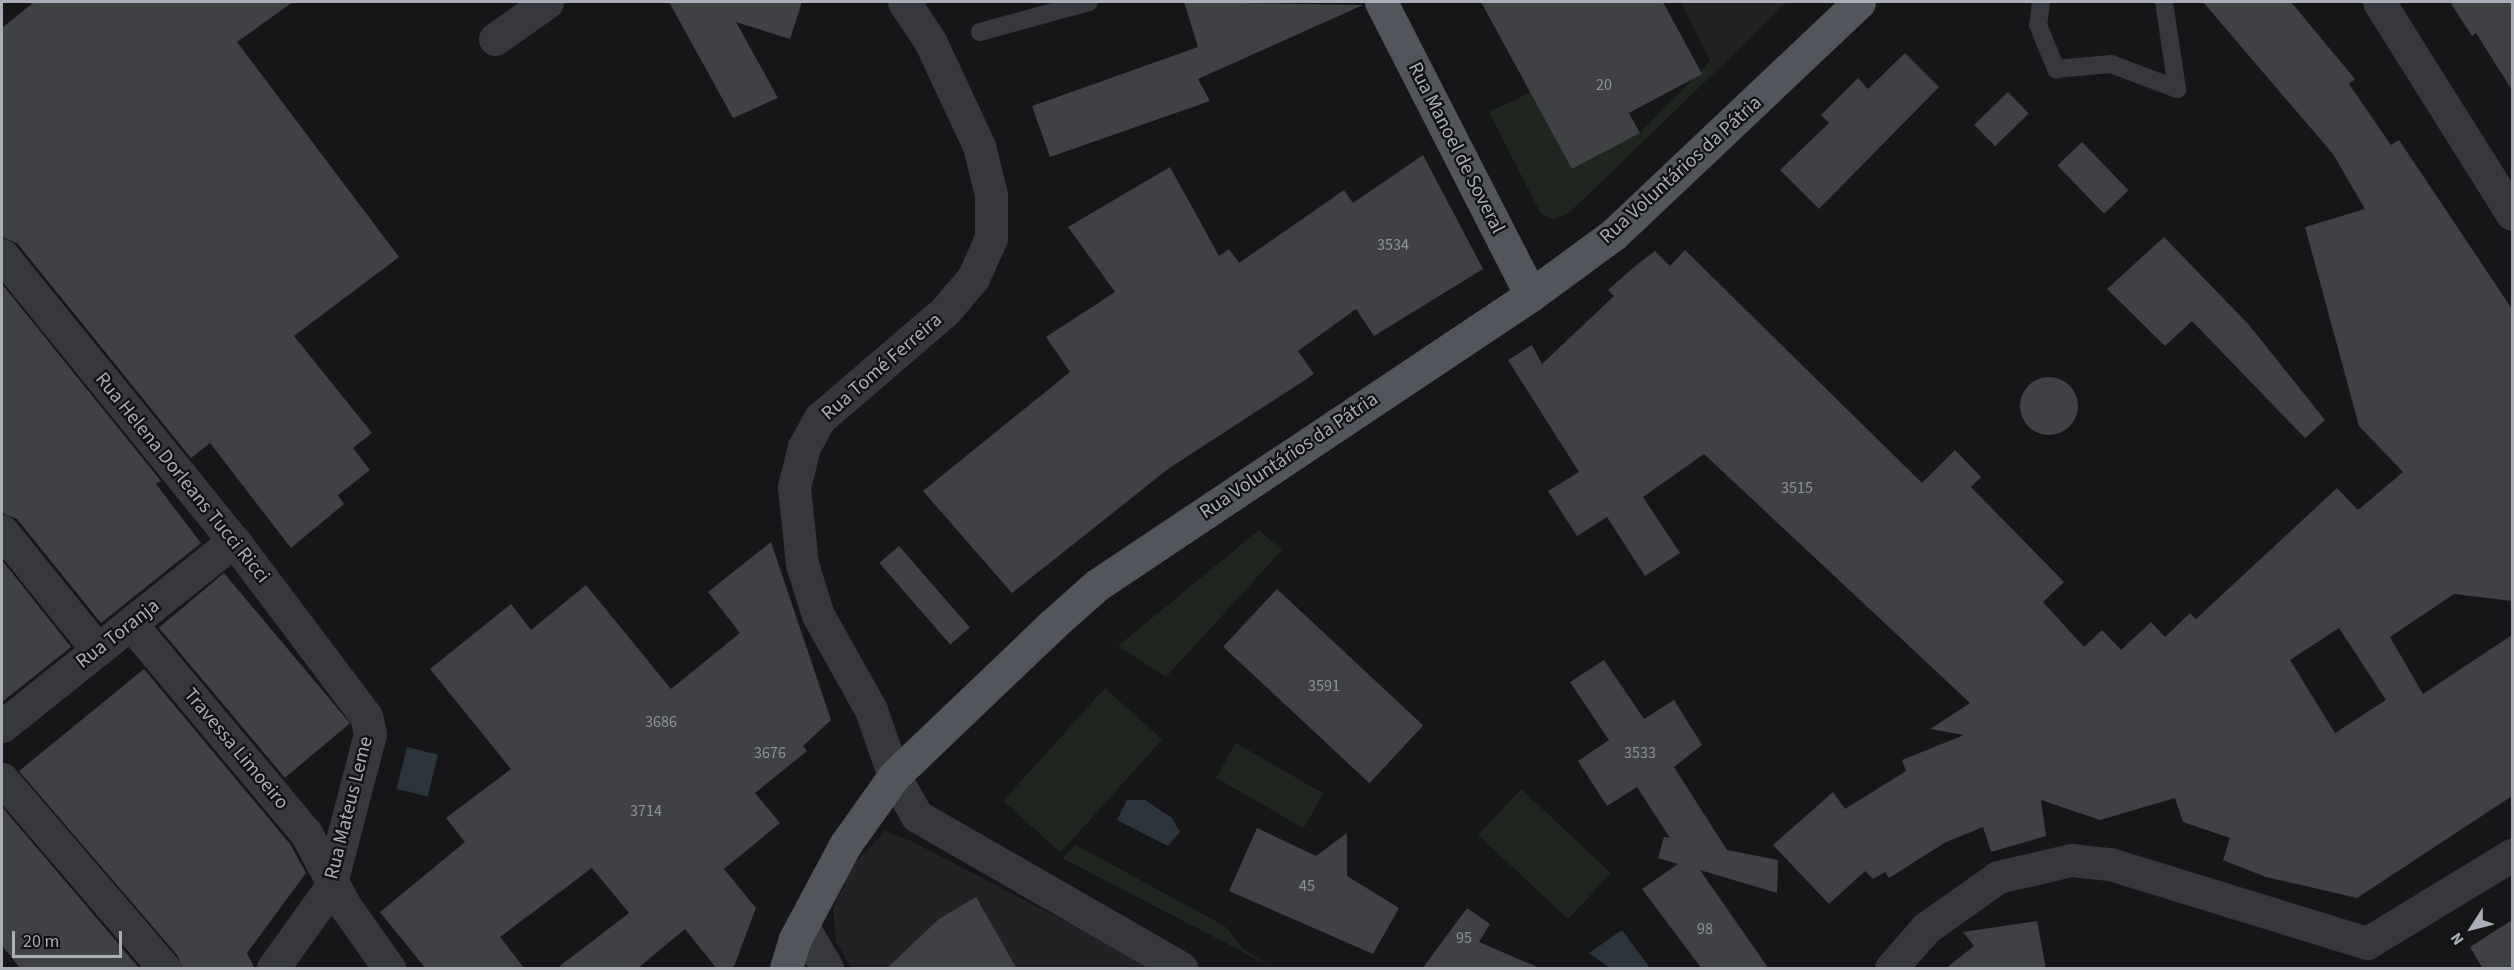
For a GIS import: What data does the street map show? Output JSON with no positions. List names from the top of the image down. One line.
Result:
{"streets":{"main road":["Rua Manoel de Soveral","Rua Voluntários da Pátria"],"street":["Rua Tomé Ferreira","Rua Helena Dorleans Tucci Ricci","Rua Toranja","Travessa Limoeiro","Rua Mateus Leme"]},"crossings":[["Rua Manoel de Soveral","Rua Voluntários da Pátria"],["Rua Voluntários da Pátria","Rua Tomé Ferreira"],["Rua Helena Dorleans Tucci Ricci","Rua Toranja"],["Rua Helena Dorleans Tucci Ricci","Rua Mateus Leme"],["Rua Toranja","Travessa Limoeiro"],["Travessa Limoeiro","Rua Mateus Leme"]],"house_numbers":["20","3534","3515","3591","3686","3676","3533","3714","45","98","95"],"scale_bar":"20 m","north":"bottom left"}
